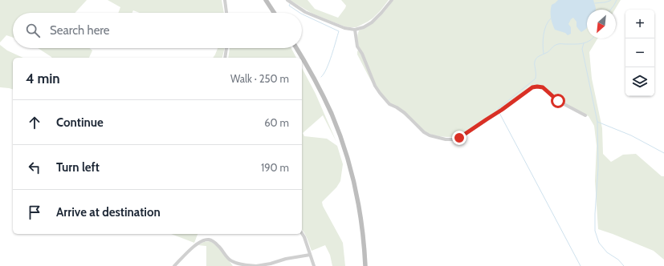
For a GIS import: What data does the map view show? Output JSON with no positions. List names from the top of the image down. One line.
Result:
{"north":"bottom left","page":{"map_buttons":["+","−"],"search":"Search here","heading":["4 min","Walk · 250 m"],"list":[["Continue","60 m"],["Turn left","190 m"],"Arrive at destination"]}}
